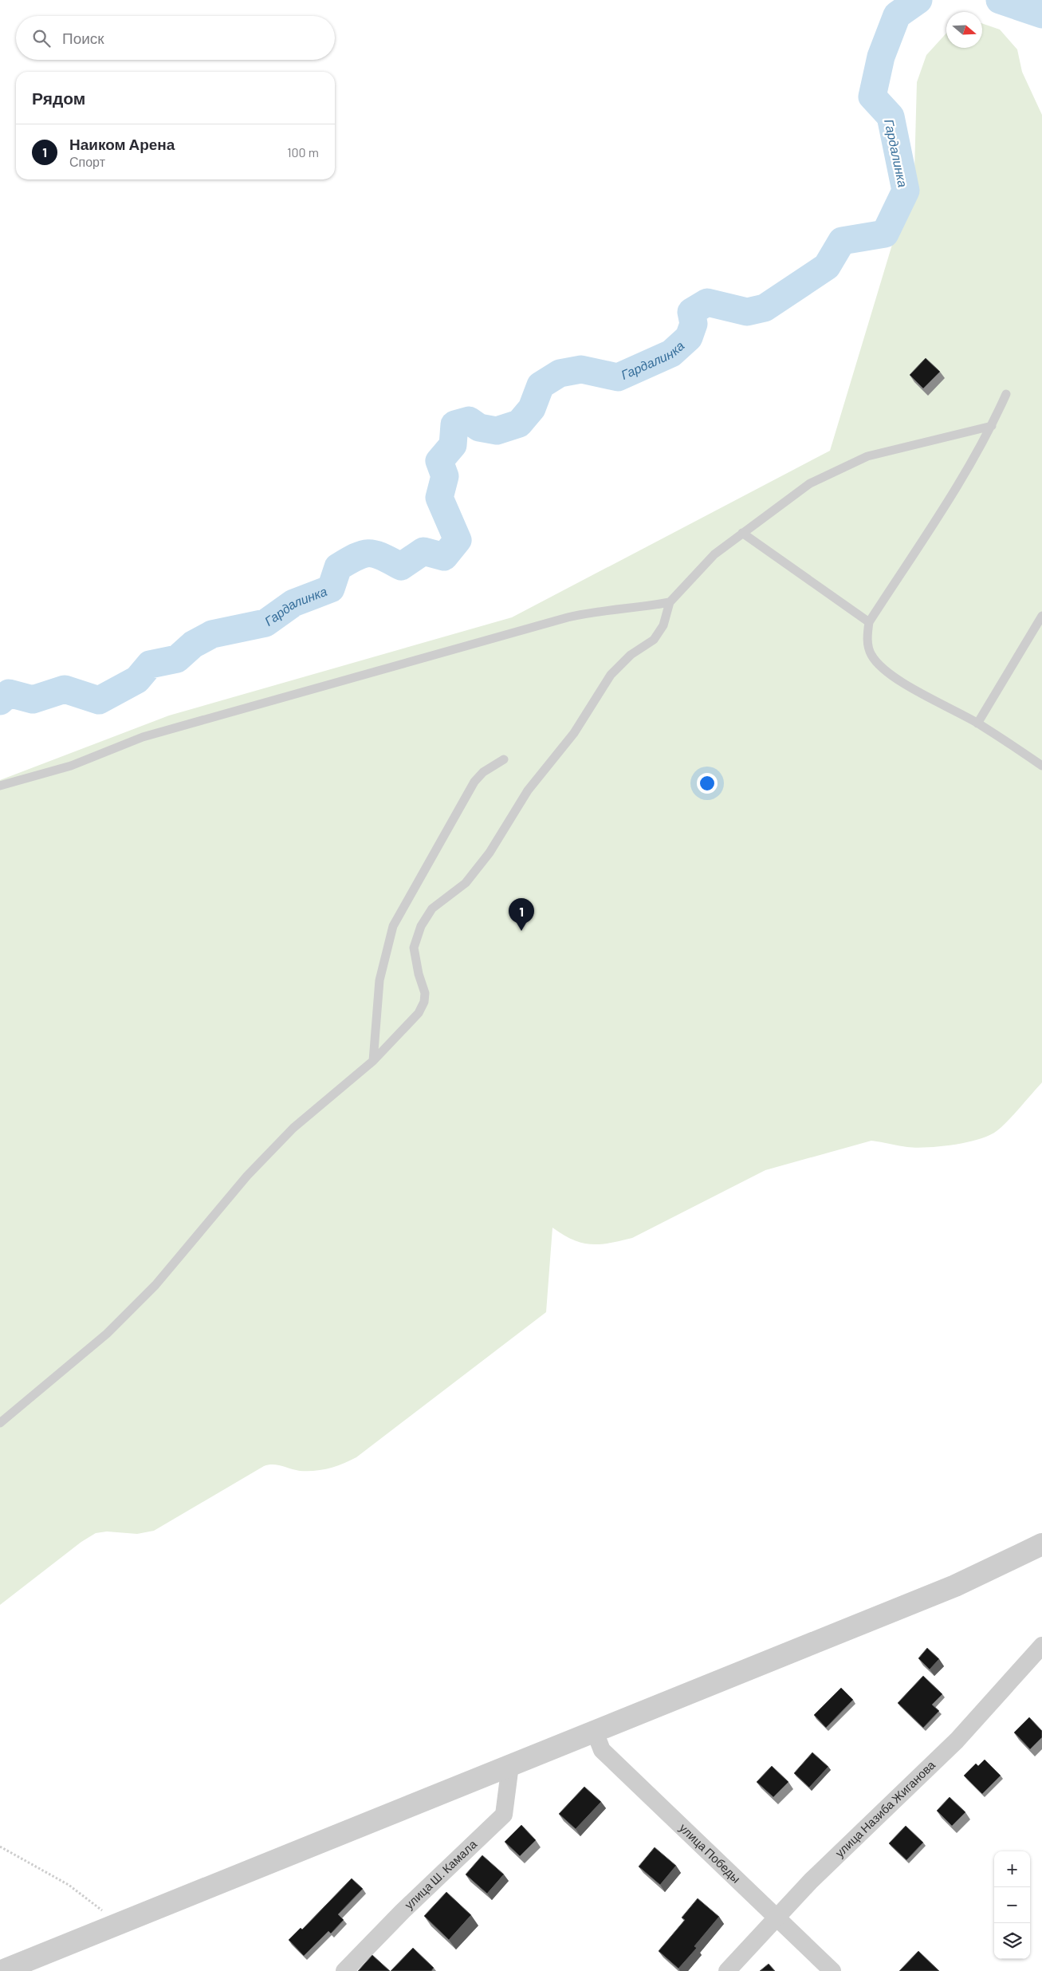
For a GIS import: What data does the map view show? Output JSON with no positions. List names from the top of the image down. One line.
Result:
{"streets":{"street":["улица Назиба Жиганова","улица Победы","улица Ш. Камала"]},"crossings":[["улица Назиба Жиганова","улица Победы"]],"water":["Гардалинка"],"north":"right","page":{"search":"Поиск","heading":"Рядом","list":[{"mark":"1","name":"Наиком Арена","note":"Спорт","value":"100 m"}],"pins":"1","map_buttons":["+","−"]}}
